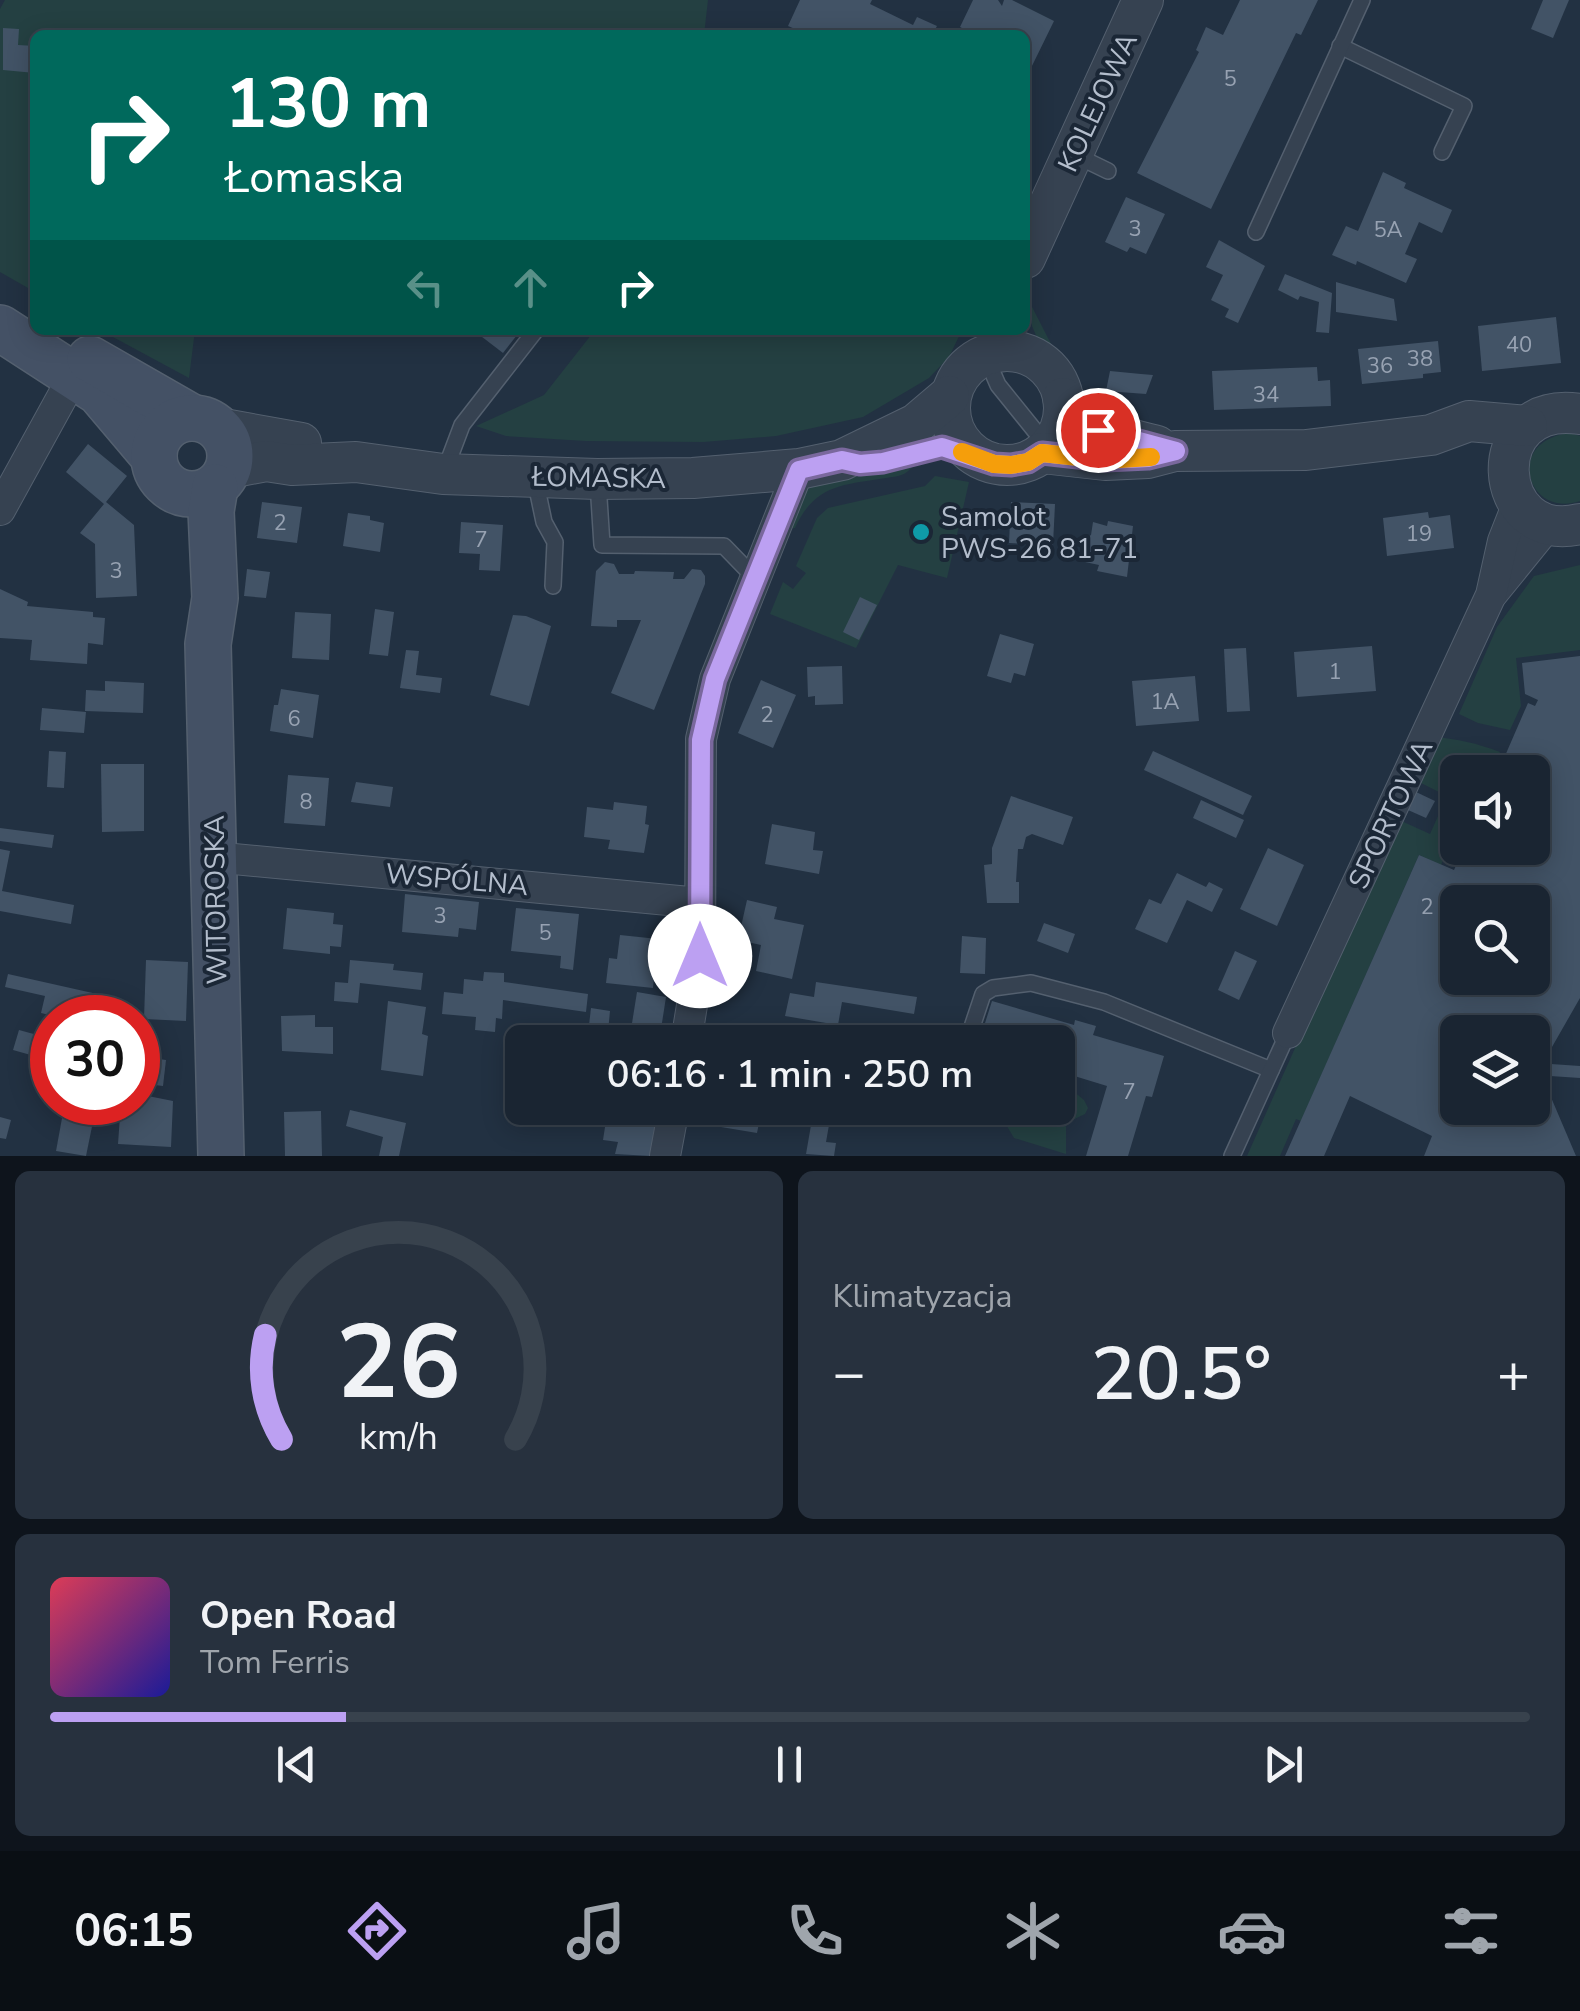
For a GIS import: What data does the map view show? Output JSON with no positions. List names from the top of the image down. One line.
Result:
{"streets":{"main road":["WITOROSKA"],"street":["KOLEJOWA","ŁOMASKA","SPORTOWA","WSPÓLNA"]},"crossings":[["ŁOMASKA","SPORTOWA"],["ŁOMASKA","WITOROSKA"],["WSPÓLNA","WITOROSKA"]],"places":["Samolot PWS-26 81-71"],"house_numbers":["5","3","5A","40","38","36","34","2","19","7","3","1","1A","2","6","8","2","3","5","7"],"page":{"turn":["130 m","Łomaska"],"limit":"30","trip":"06:16 · 1 min · 250 m","tile":"Klimatyzacja","heat":["−","20.5°","+"],"song":["Open Road","Tom Ferris"],"tabs":"06:15","gauge":["26","km/h"]}}
